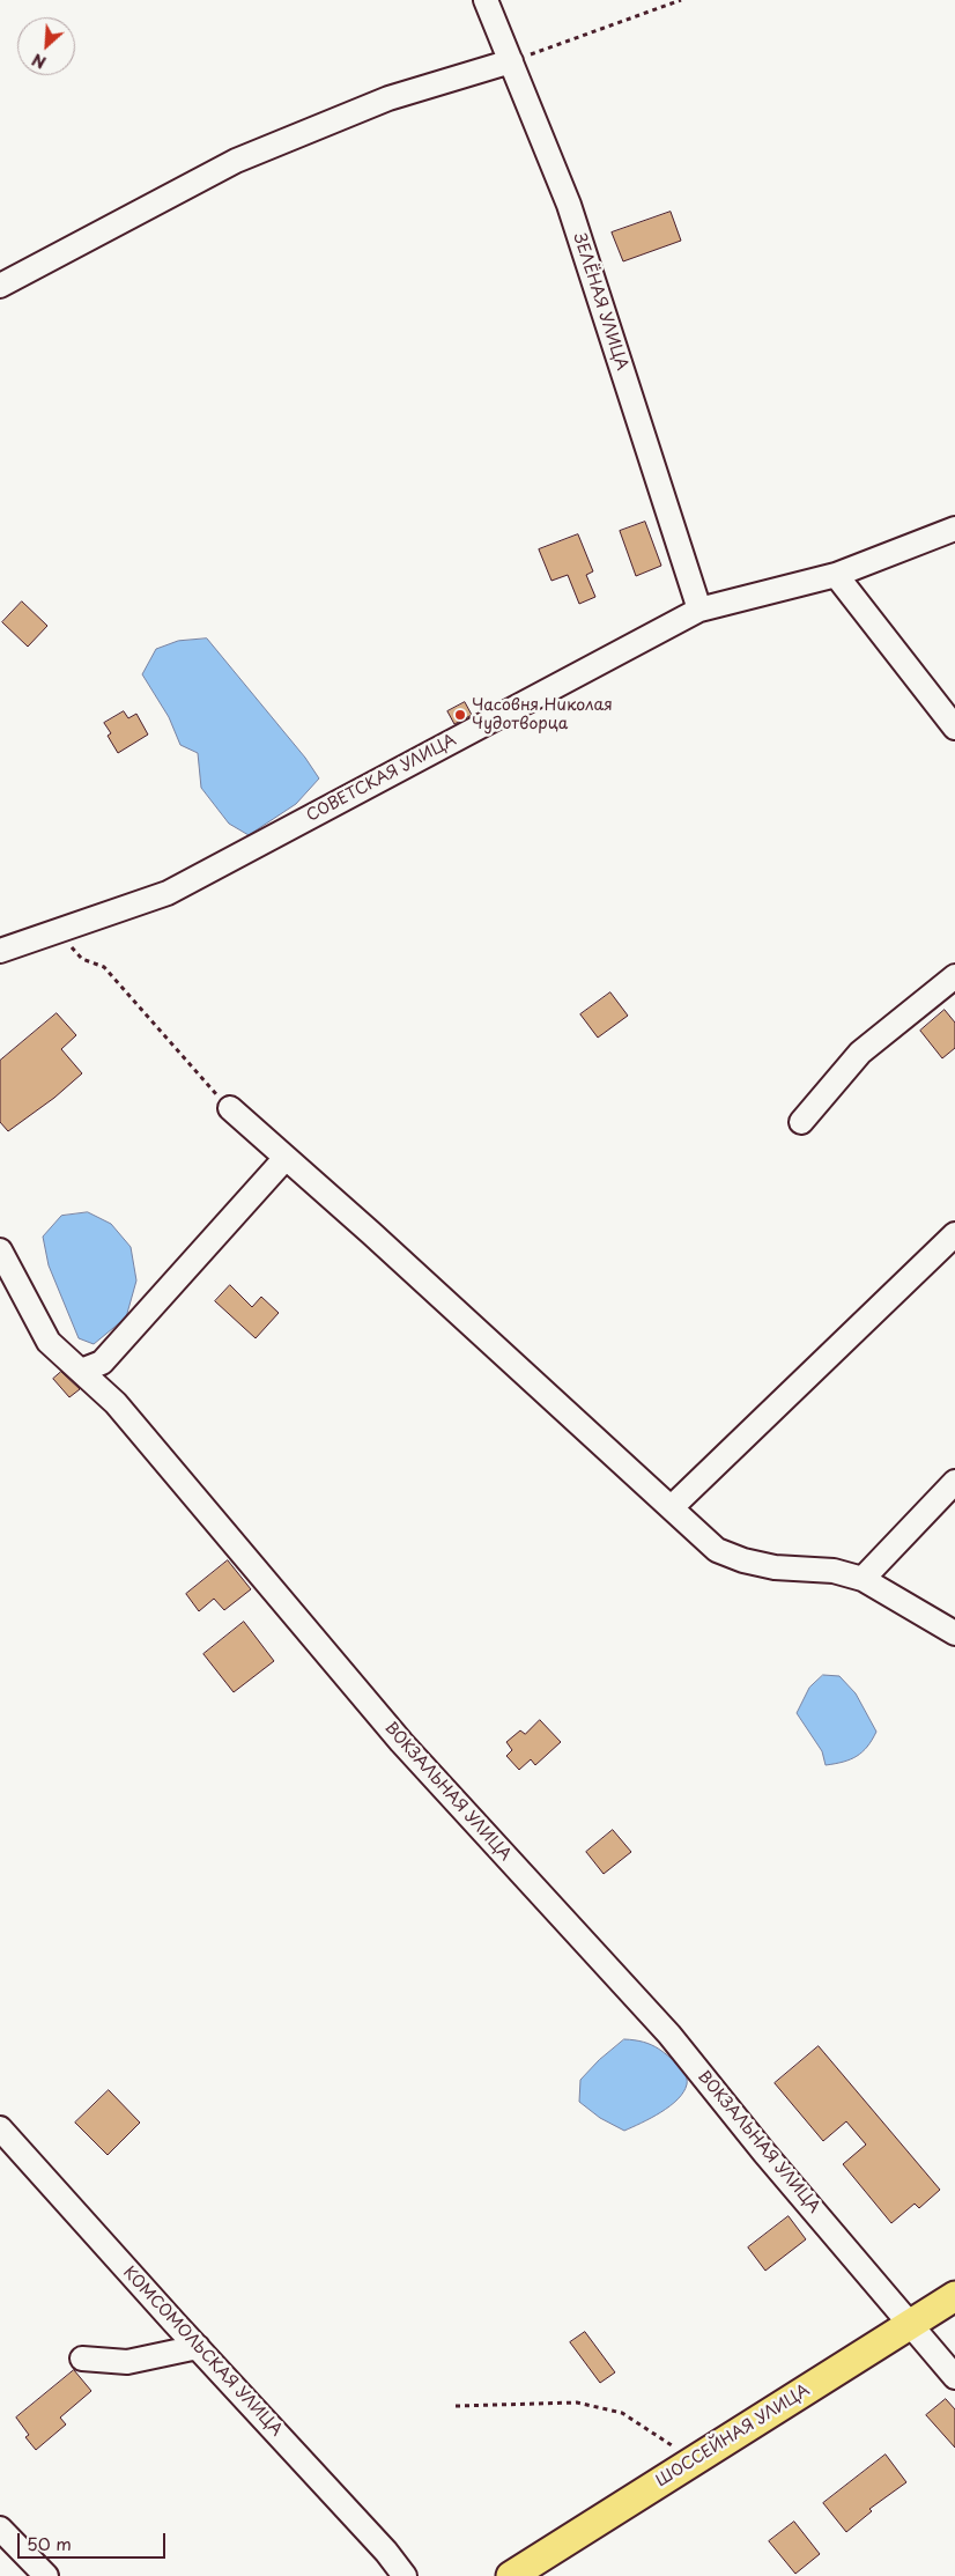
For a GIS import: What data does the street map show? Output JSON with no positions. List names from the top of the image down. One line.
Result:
{"streets":{"main road":["ШОССЕЙНАЯ УЛИЦА"],"street":["ЗЕЛЁНАЯ УЛИЦА","СОВЕТСКАЯ УЛИЦА","ВОКЗАЛЬНАЯ УЛИЦА","КОМСОМОЛЬСКАЯ УЛИЦА"]},"crossings":[["ЗЕЛЁНАЯ УЛИЦА","СОВЕТСКАЯ УЛИЦА"],["ВОКЗАЛЬНАЯ УЛИЦА","ШОССЕЙНАЯ УЛИЦА"]],"places":["Часовня Николая Чудотворца"],"scale_bar":"50 m","north":"bottom left"}
